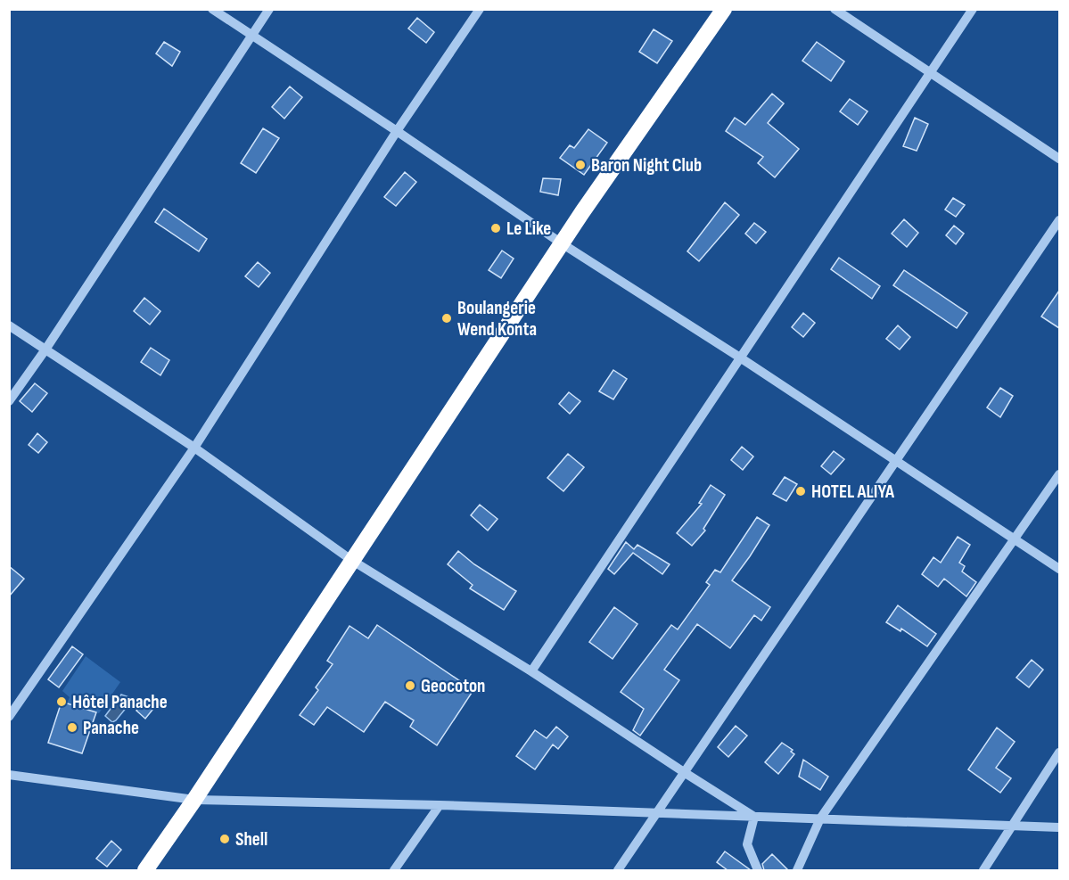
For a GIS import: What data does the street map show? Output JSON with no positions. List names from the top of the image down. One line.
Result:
{"places":["Baron Night Club","Le Like","Boulangerie Wend Konta","HOTEL ALIYA","Geocoton","Hôtel Panache","Panache","Shell"]}
